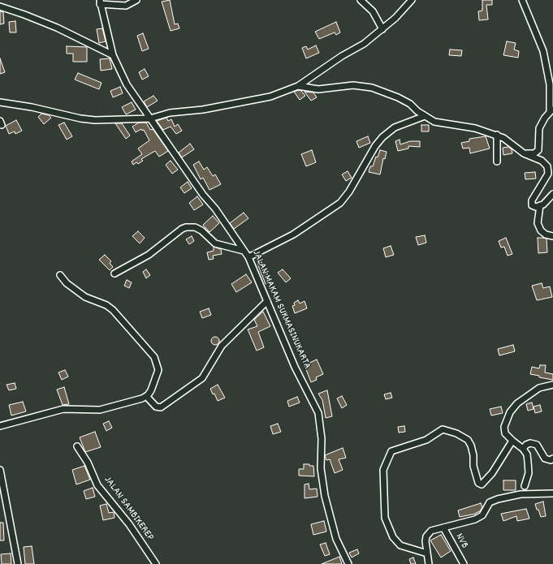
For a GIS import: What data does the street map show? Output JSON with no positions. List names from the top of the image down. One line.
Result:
{"streets":{"street":["JALAN MAKAM SUKMASINUKARTA","JALAN SAMBIKEREP","NVB"]}}
